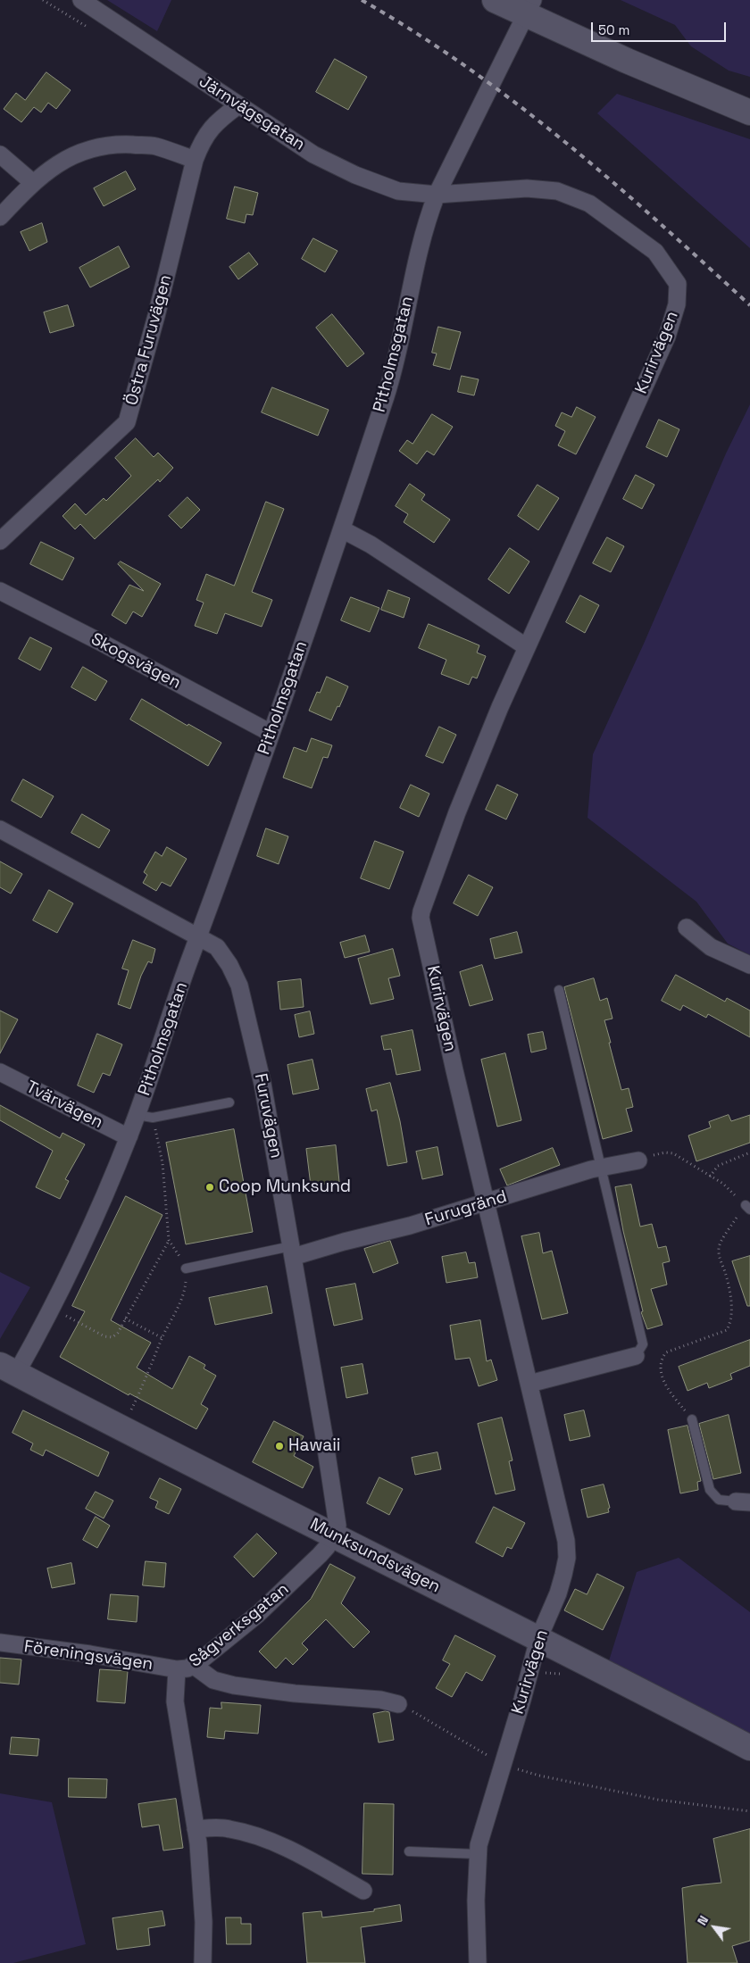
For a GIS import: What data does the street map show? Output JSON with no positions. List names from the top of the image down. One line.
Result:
{"streets":{"street":["Järnvägsgatan","Östra Furuvägen","Kurirvägen","Pitholmsgatan","Skogsvägen","Tvärvägen","Furuvägen","Furugränd","Munksundsvägen","Sågverksgatan","Föreningsvägen"]},"crossings":[["Järnvägsgatan","Östra Furuvägen"],["Järnvägsgatan","Kurirvägen"],["Järnvägsgatan","Pitholmsgatan"],["Kurirvägen","Pitholmsgatan"],["Kurirvägen","Furugränd"],["Kurirvägen","Munksundsvägen"],["Pitholmsgatan","Skogsvägen"],["Pitholmsgatan","Tvärvägen"],["Pitholmsgatan","Furuvägen"],["Pitholmsgatan","Munksundsvägen"],["Furuvägen","Furugränd"],["Furuvägen","Munksundsvägen"],["Furuvägen","Sågverksgatan"],["Munksundsvägen","Sågverksgatan"],["Sågverksgatan","Föreningsvägen"]],"places":["Coop Munksund","Hawaii"],"scale_bar":"50 m","north":"top left"}
